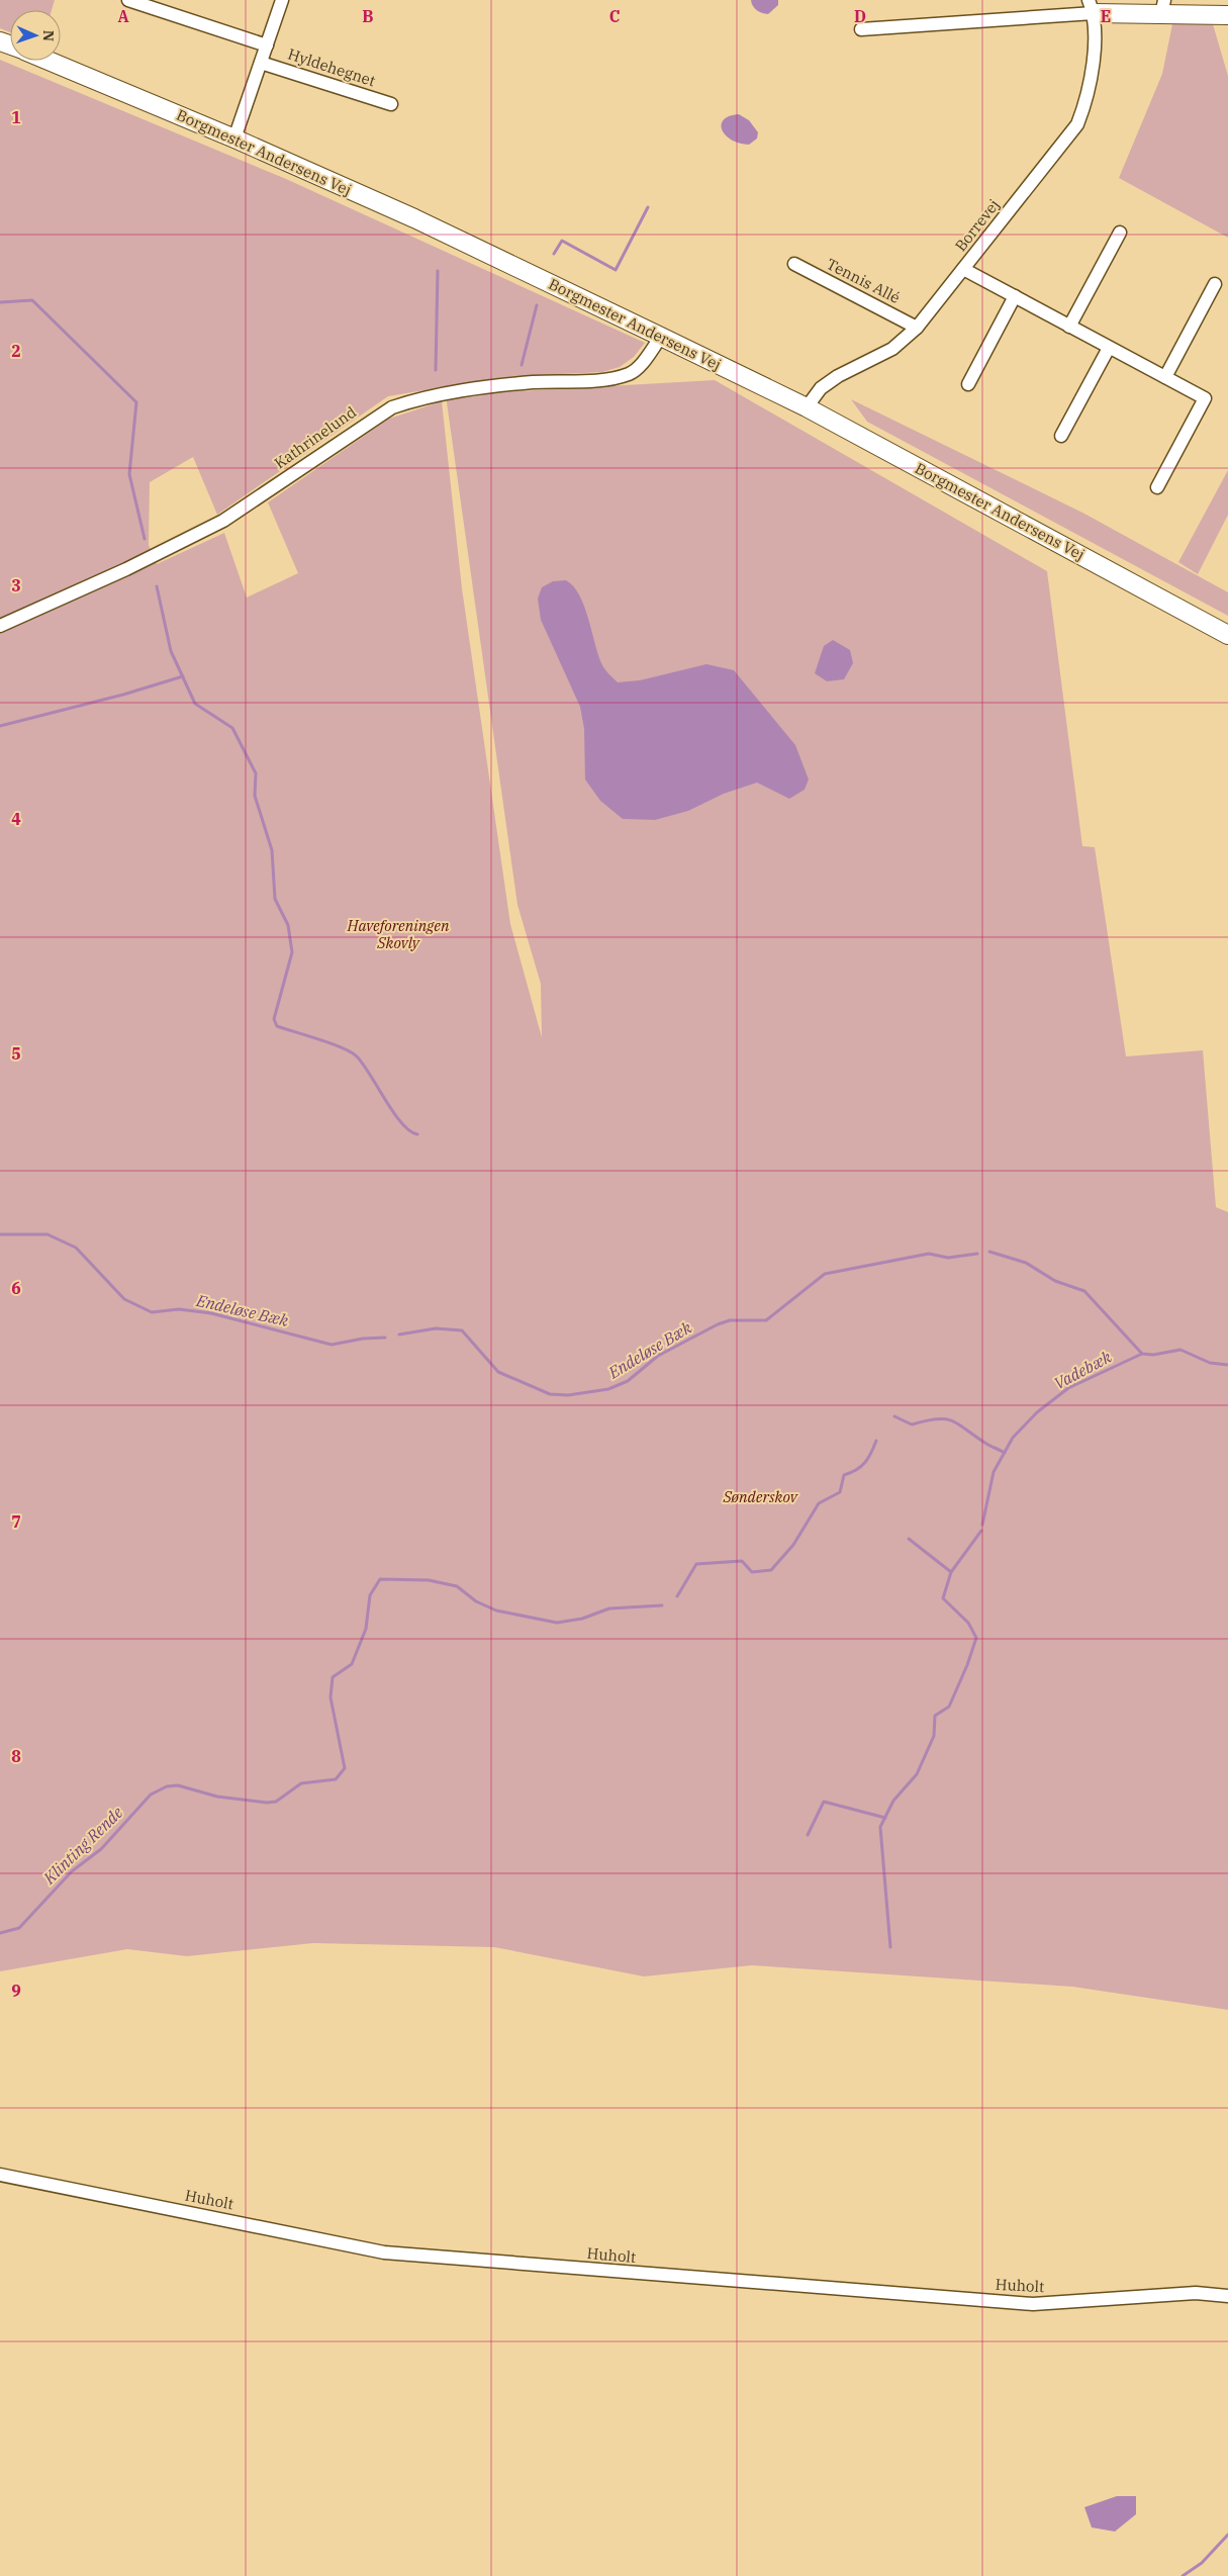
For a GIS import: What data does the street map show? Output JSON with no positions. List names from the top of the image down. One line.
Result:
{"streets":{"street":["Hyldehegnet","Borgmester Andersens Vej","Borrevej","Tennis Allé","Kathrinelund","Huholt"]},"crossings":[["Borgmester Andersens Vej","Borrevej"],["Borgmester Andersens Vej","Kathrinelund"],["Borrevej","Tennis Allé"]],"water":["Endeløse Bæk","Vadebæk","Klinting Rende"],"parks":["Haveforeningen Skovly","Sønderskov"],"north":"right","grid":{"columns":["A","B","C","D","E"],"rows":["1","2","3","4","5","6","7","8","9"]}}
